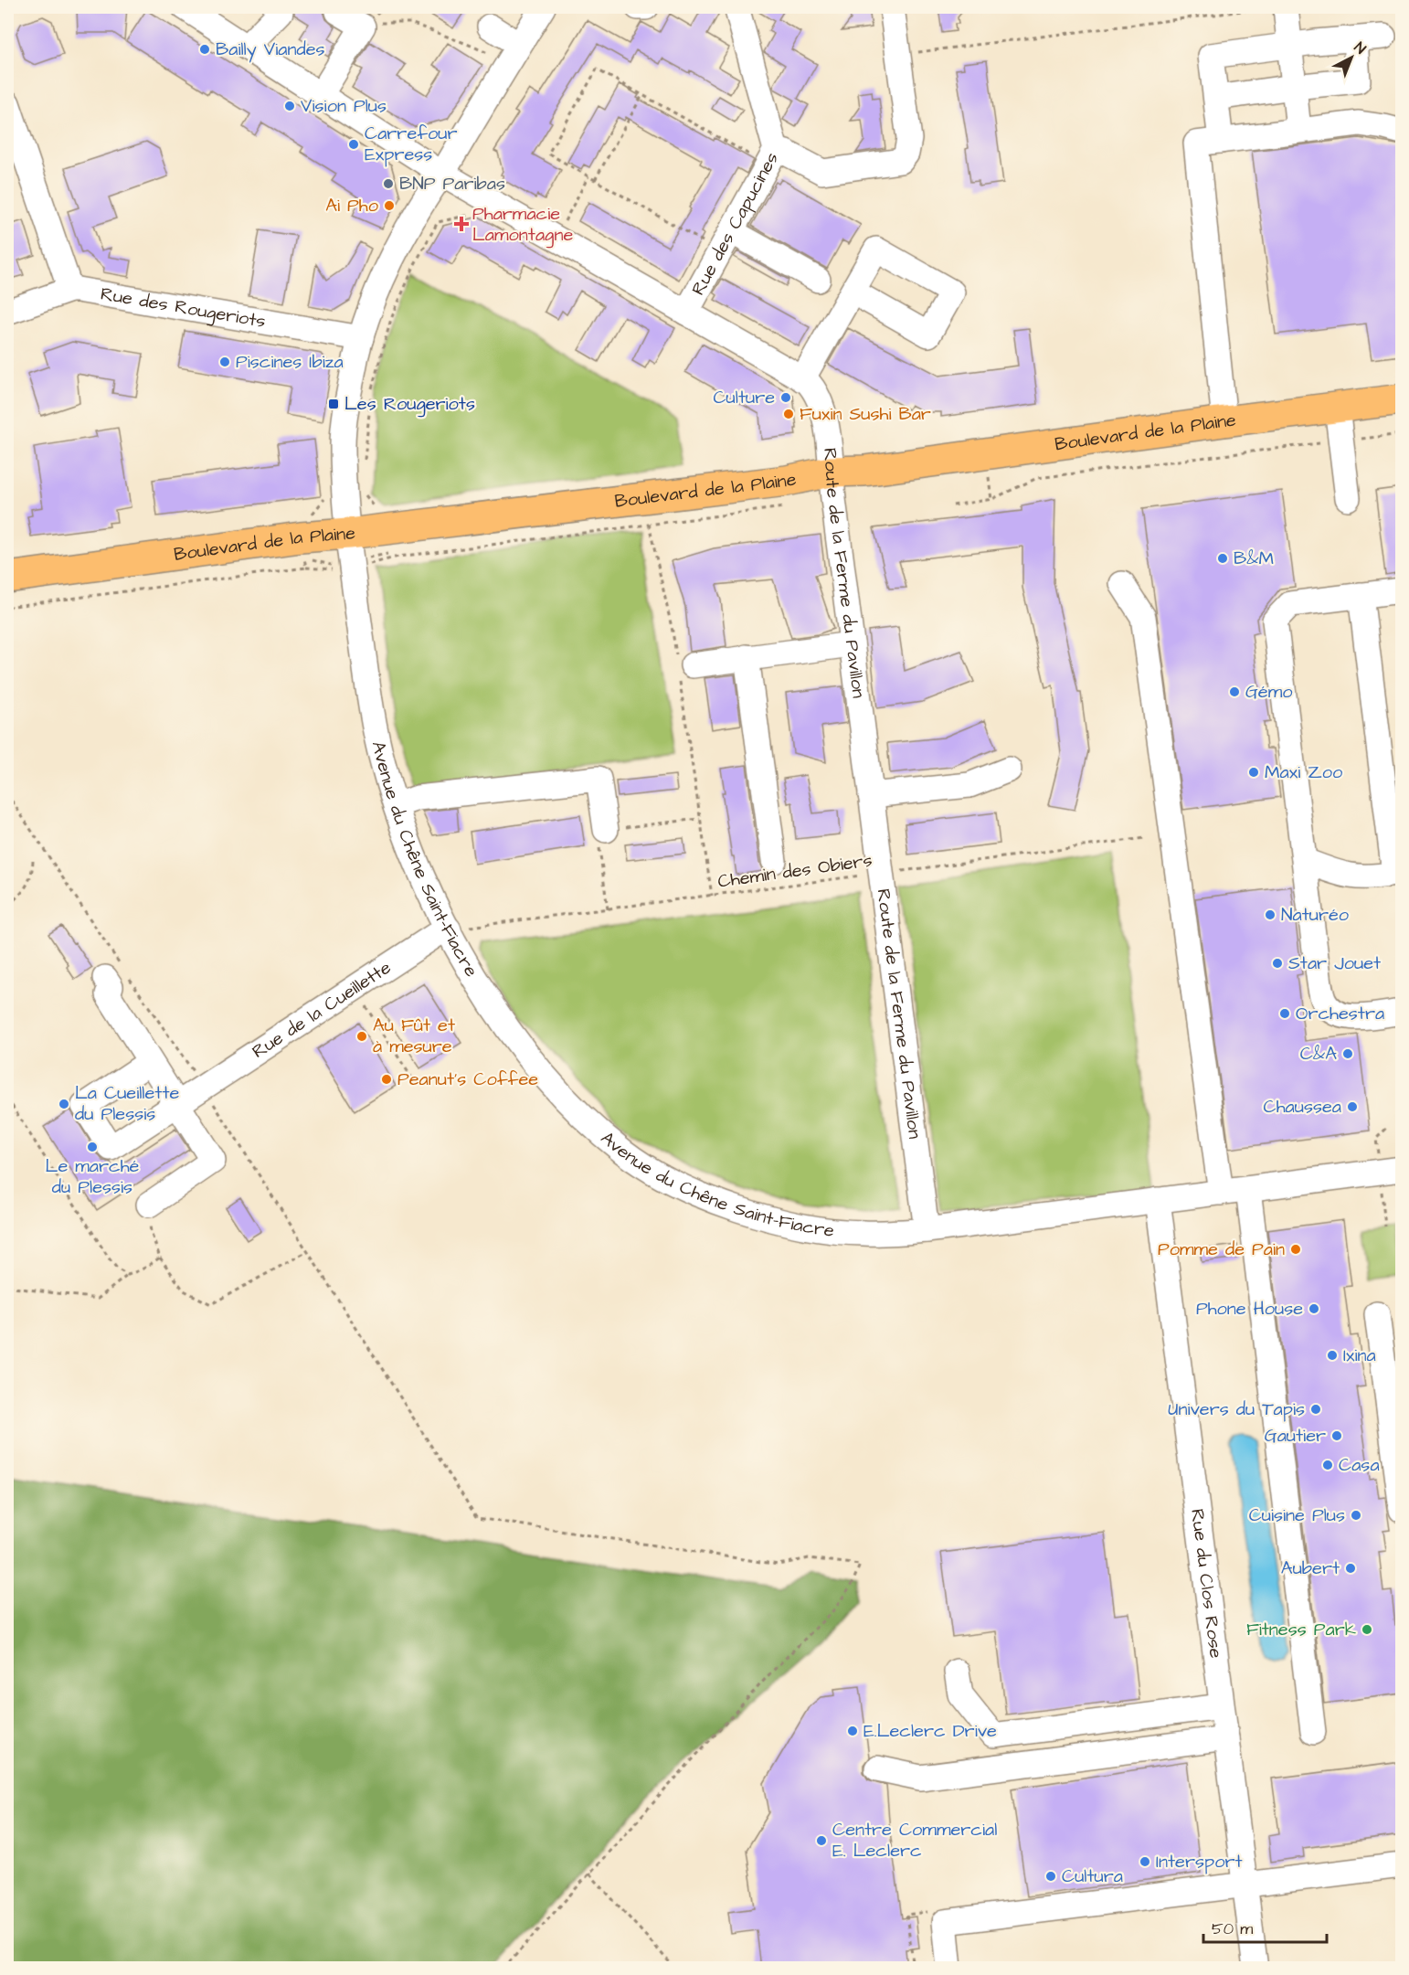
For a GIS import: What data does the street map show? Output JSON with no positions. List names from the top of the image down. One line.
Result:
{"streets":{"main road":["Boulevard de la Plaine"],"street":["Rue des Capucines","Rue des Rougeriots","Route de la Ferme du Pavillon","Avenue du Chêne Saint-Fiacre","Rue de la Cueillette","Rue du Clos Rose"],"path":["Chemin des Obiers"]},"crossings":[["Rue des Capucines","Route de la Ferme du Pavillon"],["Rue des Rougeriots","Avenue du Chêne Saint-Fiacre"],["Boulevard de la Plaine","Route de la Ferme du Pavillon"],["Boulevard de la Plaine","Avenue du Chêne Saint-Fiacre"],["Route de la Ferme du Pavillon","Avenue du Chêne Saint-Fiacre"],["Route de la Ferme du Pavillon","Chemin des Obiers"],["Avenue du Chêne Saint-Fiacre","Chemin des Obiers"],["Avenue du Chêne Saint-Fiacre","Rue de la Cueillette"],["Avenue du Chêne Saint-Fiacre","Rue du Clos Rose"],["Chemin des Obiers","Rue de la Cueillette"]],"places":{"other":["Bailly Viandes","Vision Plus","Carrefour Express","BNP Paribas","Ai Pho","Piscines Ibiza","Culture","Fuxin Sushi Bar","B&M","Gémo","Maxi Zoo","Naturéo","Star Jouet","Orchestra","Au Fût et à mesure","C&A","Peanut's Coffee","La Cueillette du Plessis","Chaussea","Le marché du Plessis","Pomme de Pain","Phone House","Ixina","Univers du Tapis","Gautier","Casa","Cuisine Plus","Aubert","Fitness Park","E.Leclerc Drive","Centre Commercial E. Leclerc","Intersport","Cultura"],"health":["Pharmacie Lamontagne"],"transit":["Les Rougeriots"]},"scale_bar":"50 m","north":"top right"}
